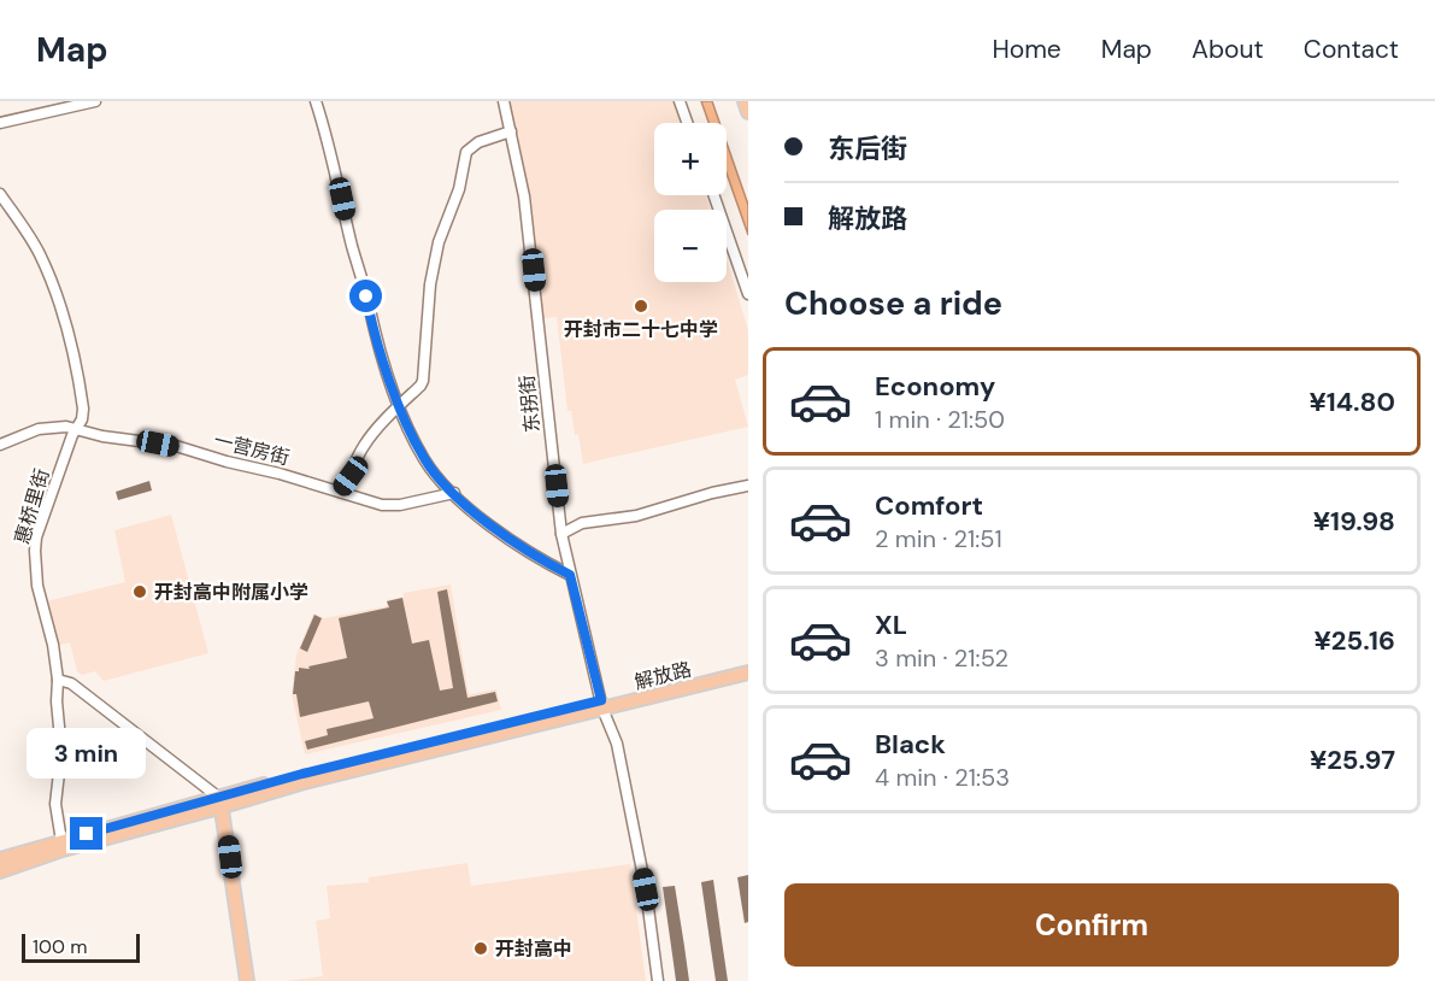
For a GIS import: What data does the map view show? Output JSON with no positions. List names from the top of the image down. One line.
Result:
{"streets":{"main road":["解放路"],"street":["东拐街","一营房街","惠桥里街"]},"crossings":[["东拐街","解放路"],["一营房街","惠桥里街"],["惠桥里街","解放路"]],"places":["开封市二十七中学","开封高中附属小学","开封高中"],"scale_bar":"100 m","page":{"header":"Map","nav":["Home","Map","About","Contact"],"banner":["东后街","解放路"],"map_buttons":["+","−"],"heading":"Choose a ride","list":[{"name":"Economy","note":"1 min · 21:50","value":"¥14.80"},{"name":"Comfort","note":"2 min · 21:51","value":"¥19.98"},{"name":"XL","note":"3 min · 21:52","value":"¥25.16"},{"name":"Black","note":"4 min · 21:53","value":"¥25.97"}],"bubble":"3 min","buttons":"Confirm","scale":"100 m"}}
